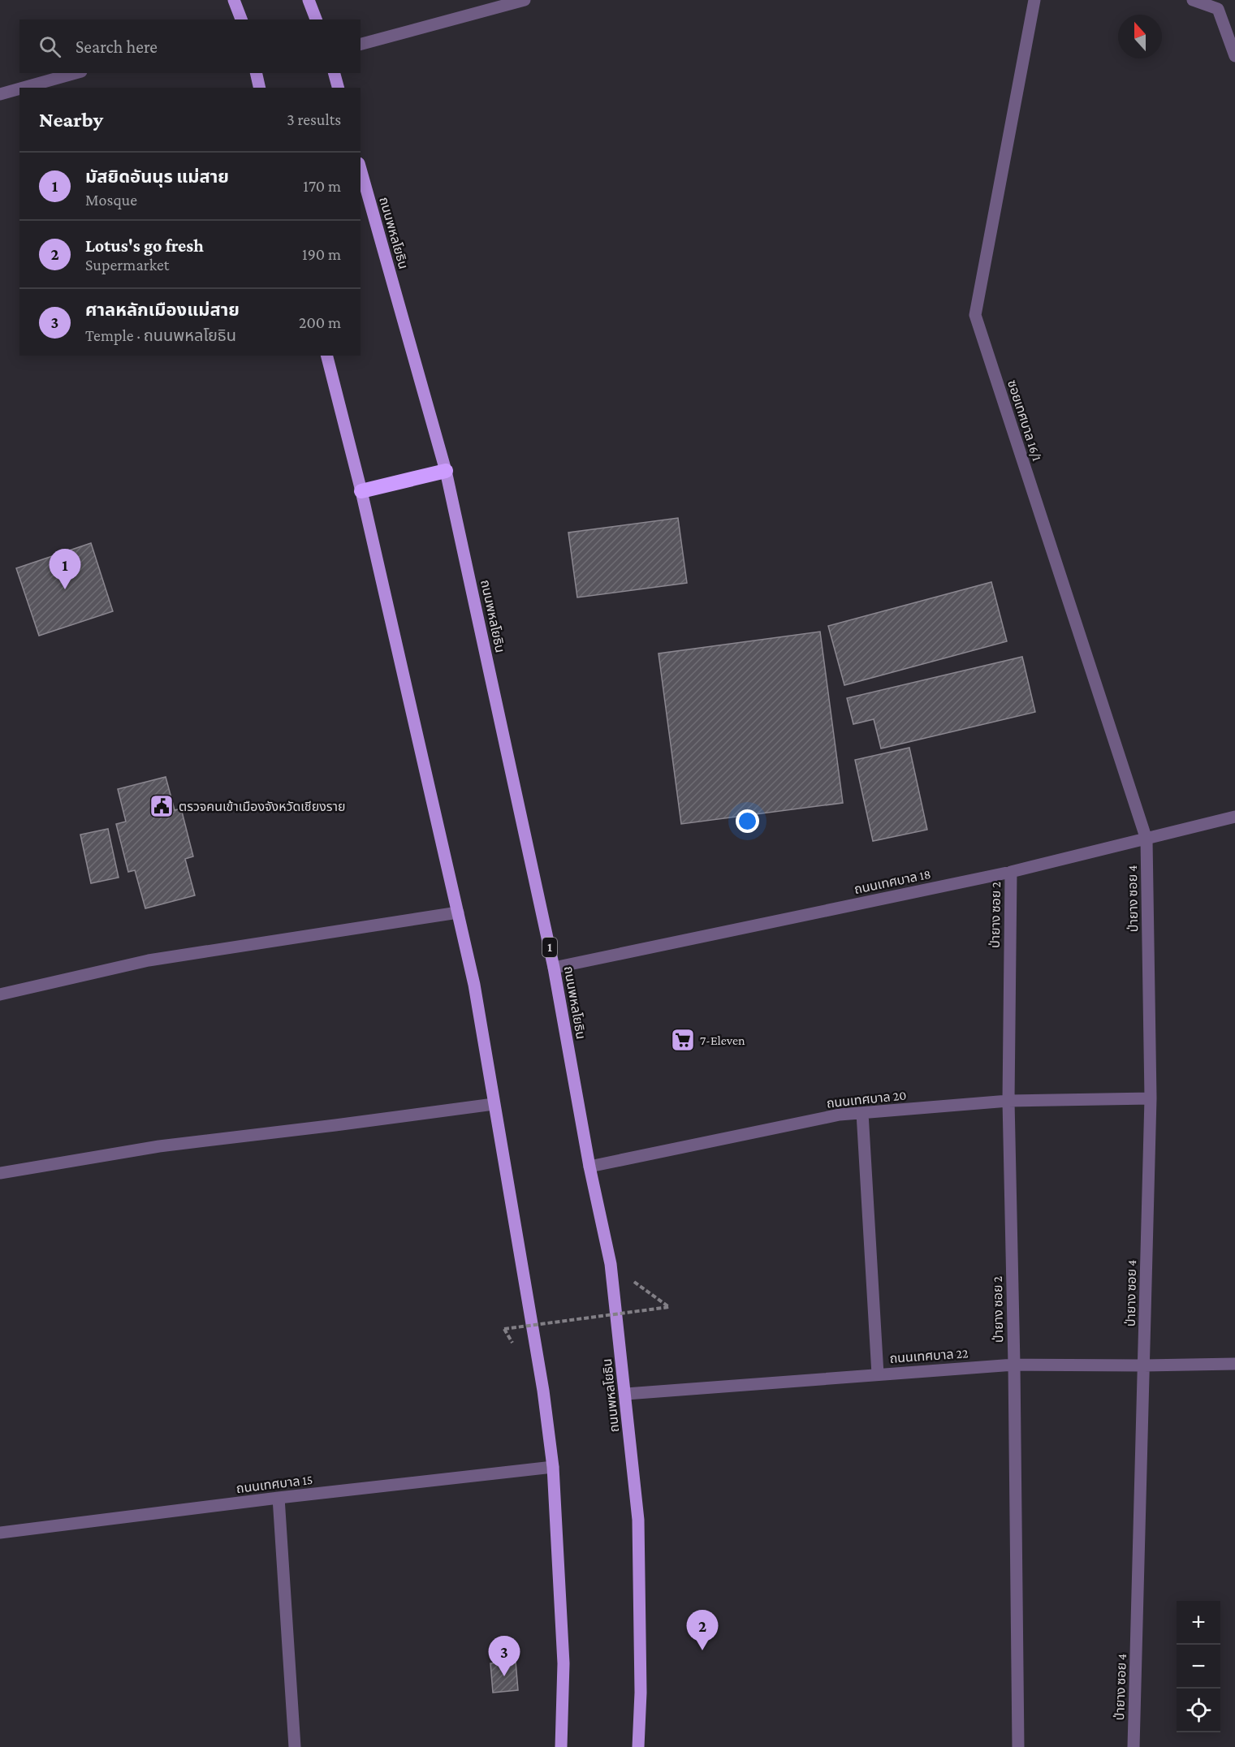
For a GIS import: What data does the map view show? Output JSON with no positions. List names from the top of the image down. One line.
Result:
{"streets":{"main road":["ถนนพหลโยธิน","1"],"street":["ซอยเทศบาล 16/1","ถนนเทศบาล 18","ป่ายาง ซอย 4","ป่ายาง ซอย 2","ถนนเทศบาล 20","ถนนเทศบาล 22","ถนนเทศบาล 15"]},"crossings":[["ถนนพหลโยธิน","ถนนเทศบาล 18"],["ถนนพหลโยธิน","ถนนเทศบาล 20"],["ถนนพหลโยธิน","ถนนเทศบาล 22"],["ซอยเทศบาล 16/1","ถนนเทศบาล 18"],["ซอยเทศบาล 16/1","ป่ายาง ซอย 4"],["ถนนเทศบาล 18","ป่ายาง ซอย 4"],["ถนนเทศบาล 18","ป่ายาง ซอย 2"],["ป่ายาง ซอย 4","ถนนเทศบาล 20"],["ป่ายาง ซอย 4","ถนนเทศบาล 22"],["ป่ายาง ซอย 2","ถนนเทศบาล 20"],["ป่ายาง ซอย 2","ถนนเทศบาล 22"]],"places":{"public building":["ตรวจคนเข้าเมืองจังหวัดเชียงราย"],"supermarket":["7-Eleven"]},"north":"top","page":{"search":"Search here","heading":["Nearby","3 results"],"list":[{"mark":"1","name":"มัสยิดอันนุร แม่สาย","note":"Mosque","value":"170 m"},{"mark":"2","name":"Lotus's go fresh","note":"Supermarket","value":"190 m"},{"mark":"3","name":"ศาลหลักเมืองแม่สาย","note":"Temple · ถนนพหลโยธิน","value":"200 m"}],"pins":["1","2","3"],"map_buttons":["+","−"]}}
